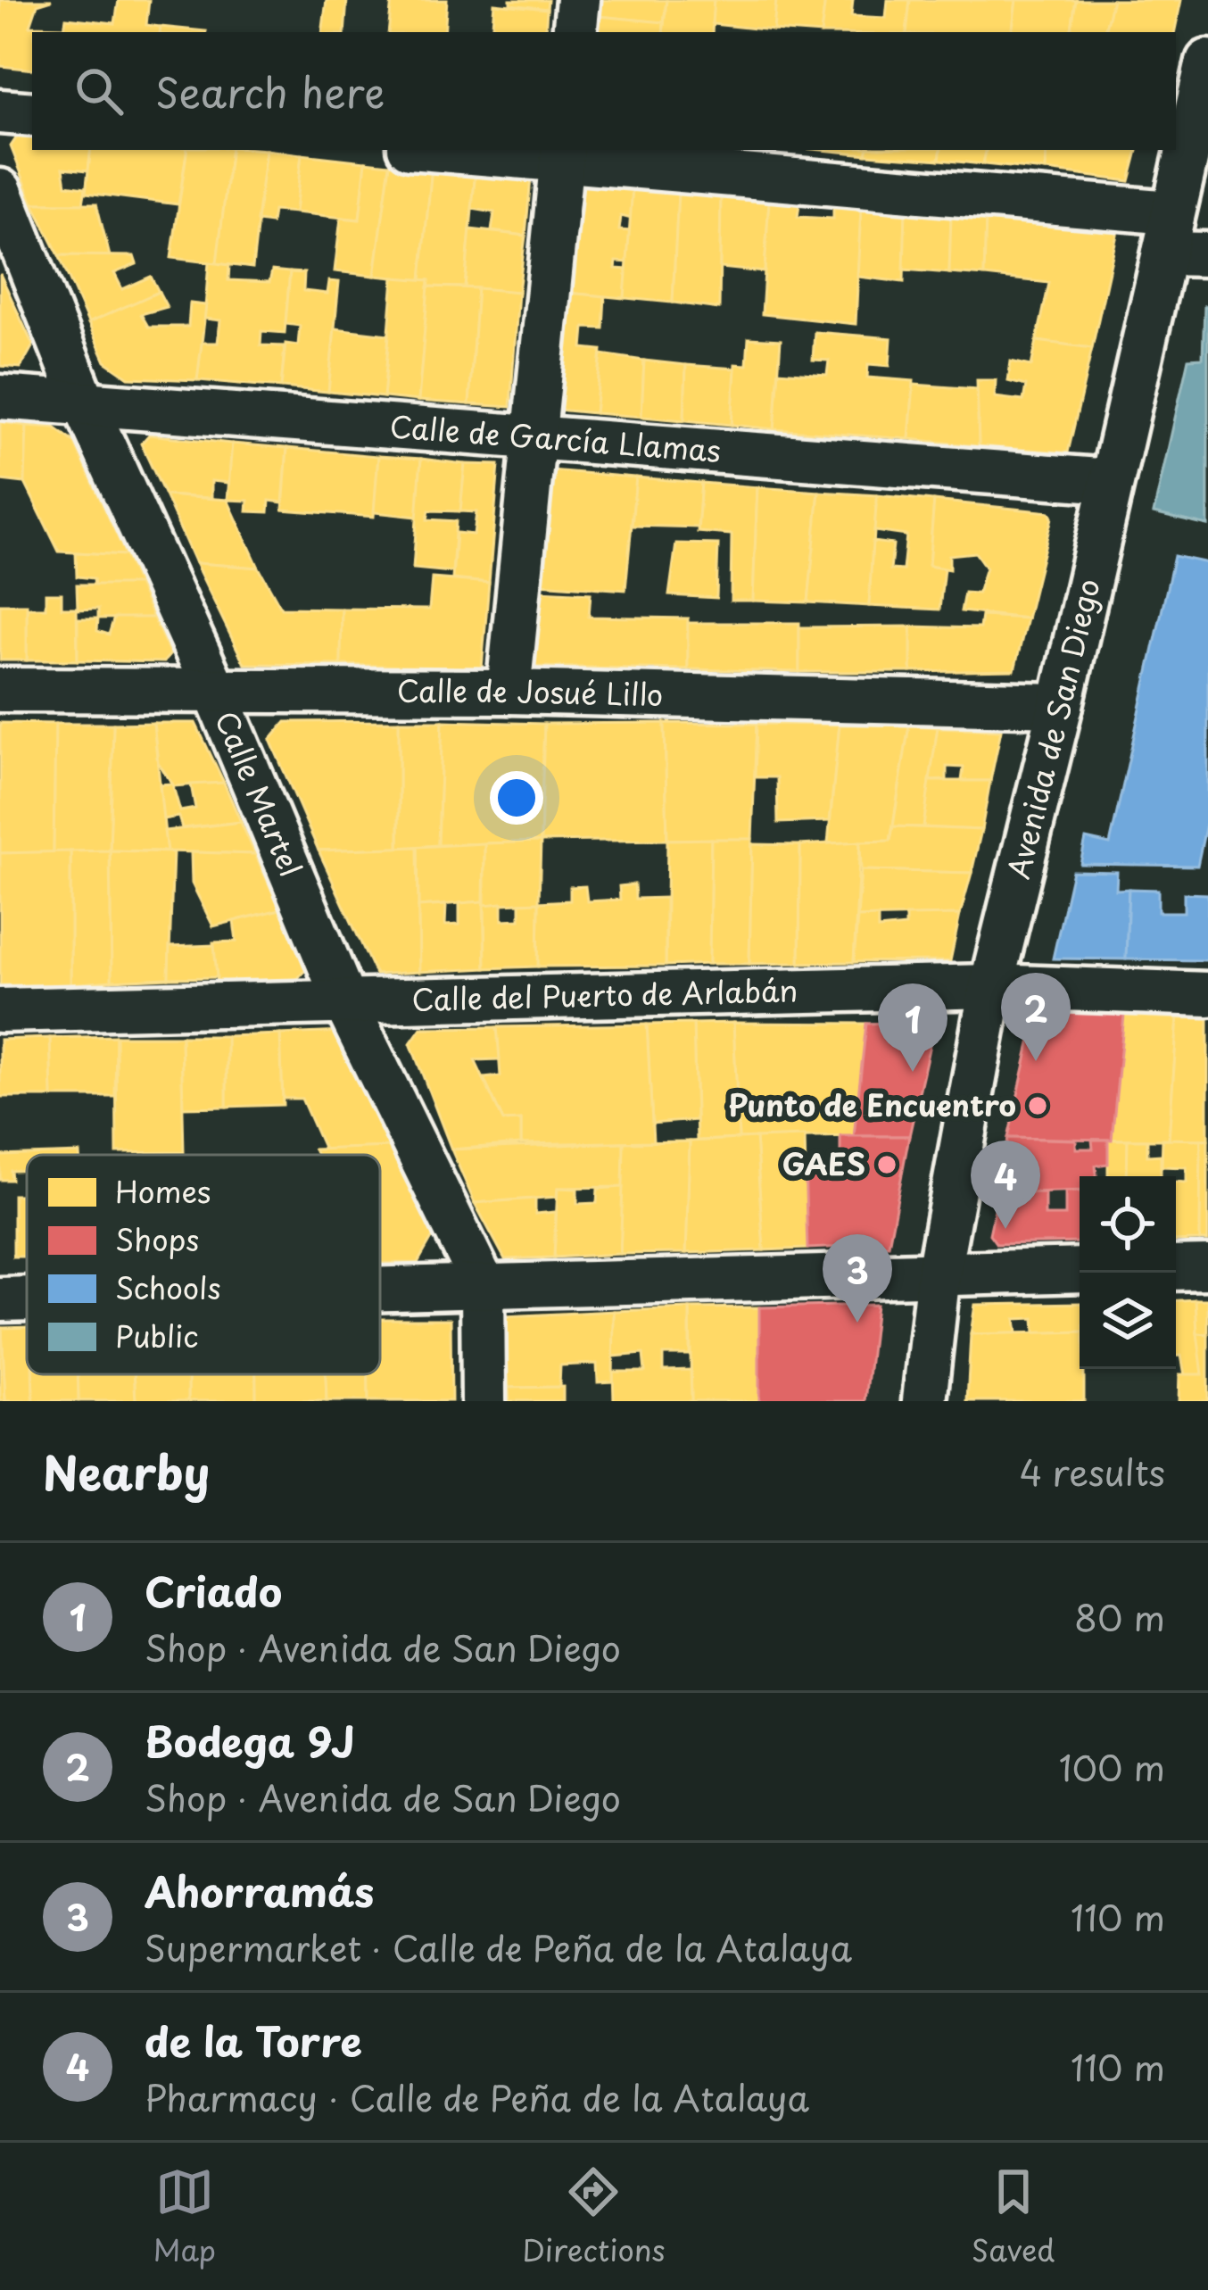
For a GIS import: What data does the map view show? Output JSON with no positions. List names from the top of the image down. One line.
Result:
{"streets":{"street":["Calle de García Llamas","Calle de Josué Lillo","Avenida de San Diego","Calle Martel","Calle del Puerto de Arlabán"]},"crossings":[["Calle de García Llamas","Avenida de San Diego"],["Calle de García Llamas","Calle Martel"],["Calle de Josué Lillo","Avenida de San Diego"],["Calle de Josué Lillo","Calle Martel"],["Avenida de San Diego","Calle del Puerto de Arlabán"],["Calle Martel","Calle del Puerto de Arlabán"]],"places":["Punto de Encuentro","GAES"],"legend":["Homes","Shops","Schools","Public"],"page":{"search":"Search here","pins":["2","1","4","3"],"heading":["Nearby","4 results"],"list":[{"mark":"1","name":"Criado","note":"Shop · Avenida de San Diego","value":"80 m"},{"mark":"2","name":"Bodega 9J","note":"Shop · Avenida de San Diego","value":"100 m"},{"mark":"3","name":"Ahorramás","note":"Supermarket · Calle de Peña de la Atalaya","value":"110 m"},{"mark":"4","name":"de la Torre","note":"Pharmacy · Calle de Peña de la Atalaya","value":"110 m"}],"nav":["Map","Directions","Saved"]}}
